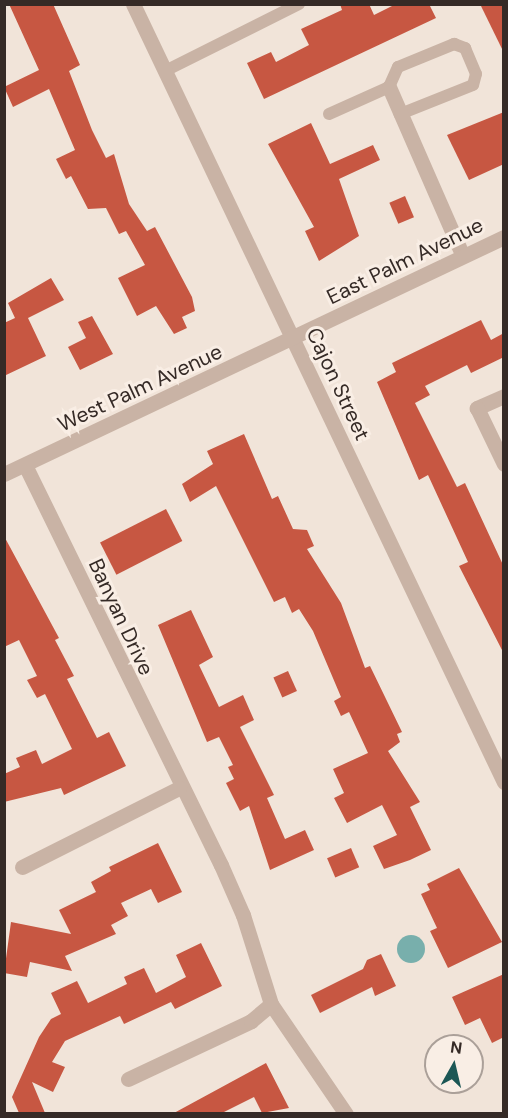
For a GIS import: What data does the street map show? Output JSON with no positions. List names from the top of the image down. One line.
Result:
{"streets":{"street":["East Palm Avenue","Cajon Street","West Palm Avenue","Banyan Drive"]},"crossings":[["East Palm Avenue","Cajon Street"],["East Palm Avenue","West Palm Avenue"],["Cajon Street","West Palm Avenue"],["West Palm Avenue","Banyan Drive"]],"north":"top"}
